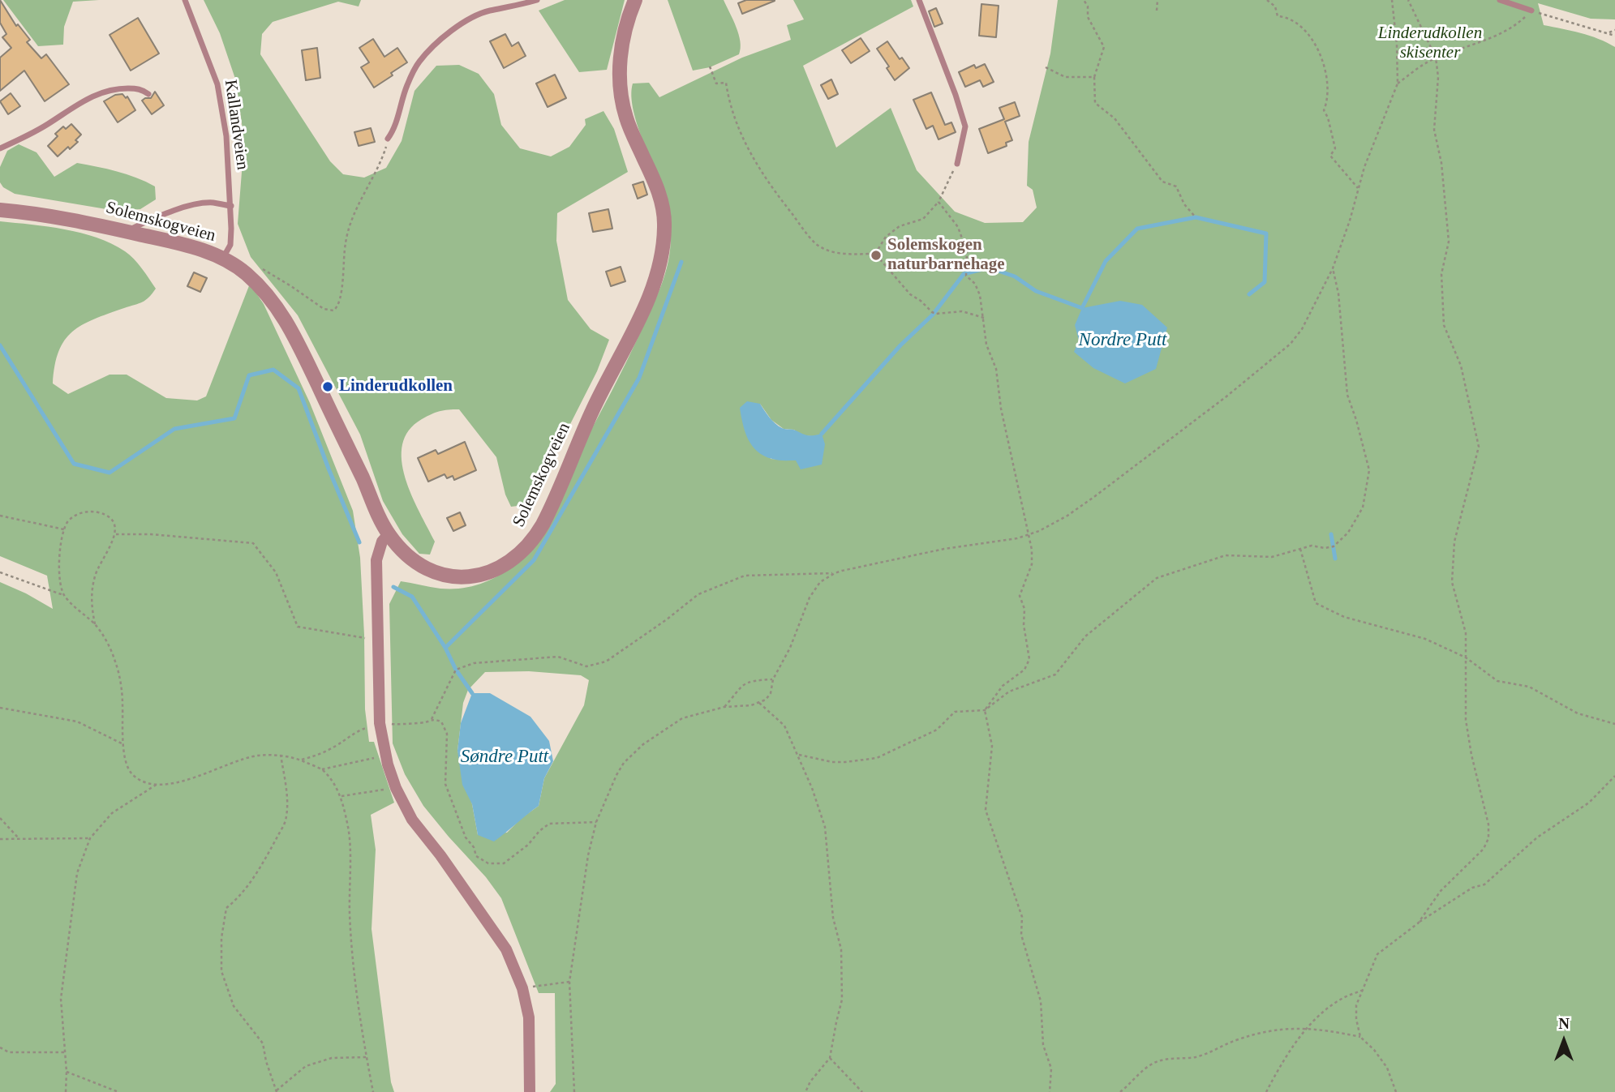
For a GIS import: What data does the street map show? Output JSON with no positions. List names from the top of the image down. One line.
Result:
{"streets":{"street":["Solemskogveien"],"lane":["Kallandveien"]},"crossings":[["Kallandveien","Solemskogveien"]],"water":["Nordre Putt","Søndre Putt"],"parks":["Linderudkollen skisenter"],"places":["Solemskogen naturbarnehage","Linderudkollen"],"north":"top"}
